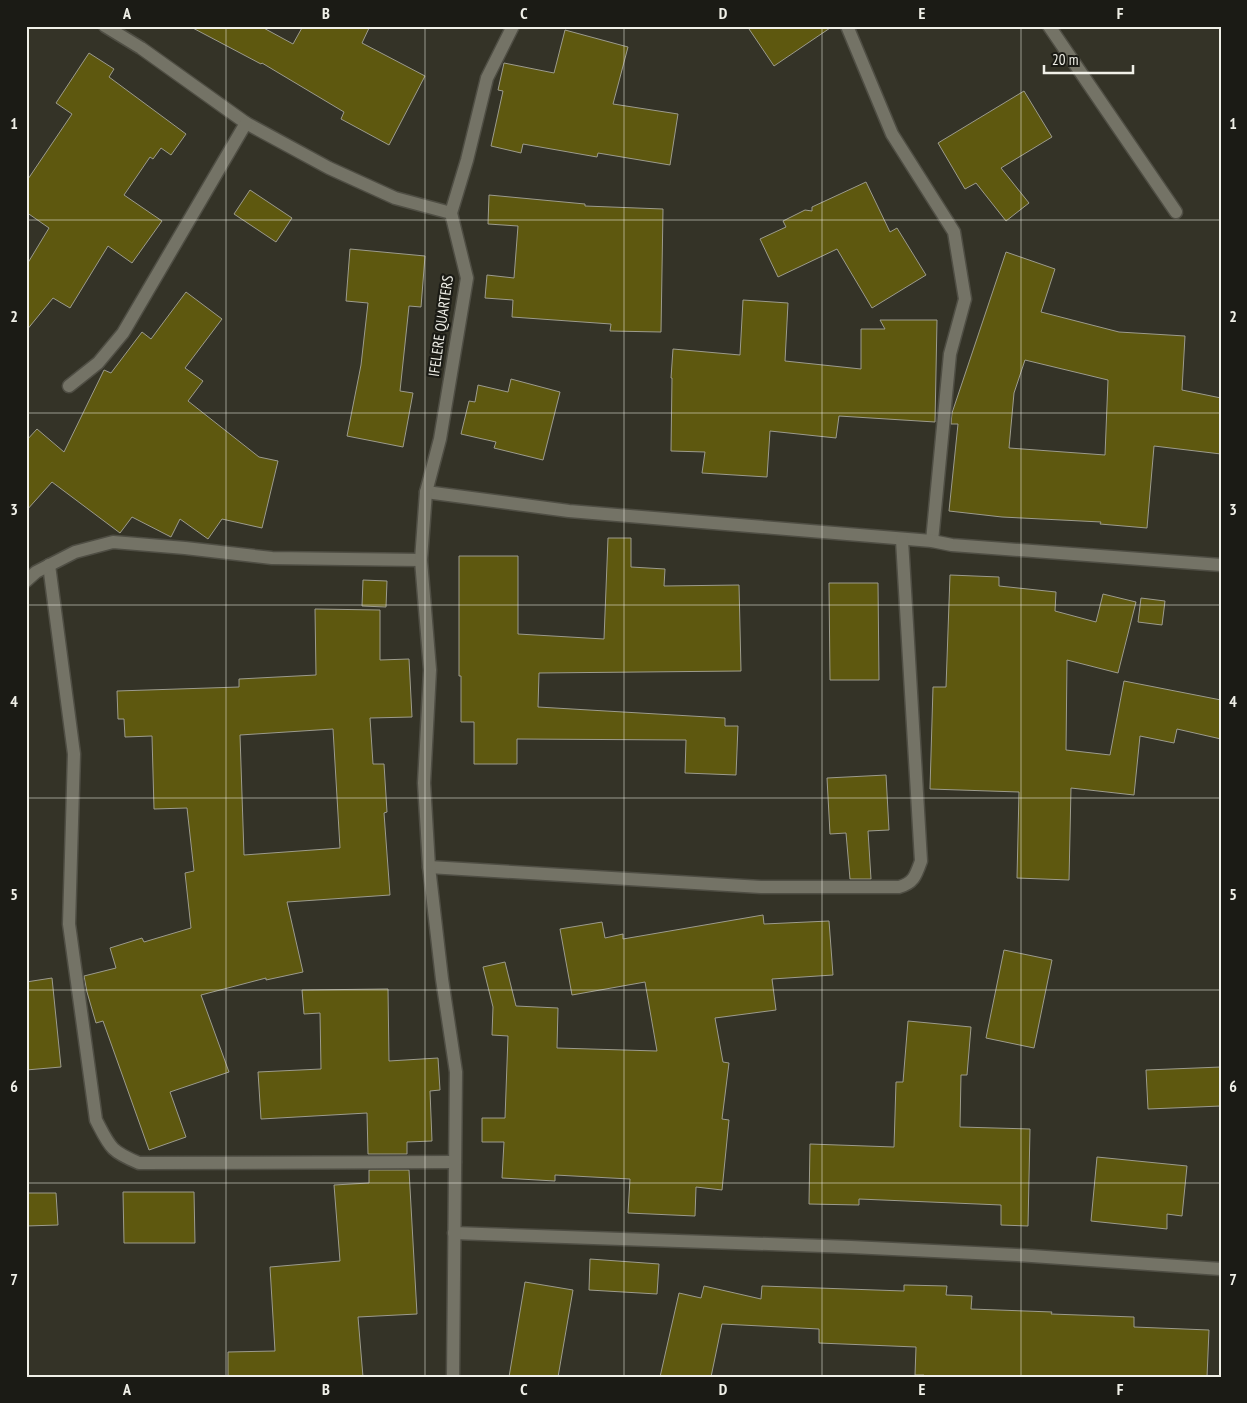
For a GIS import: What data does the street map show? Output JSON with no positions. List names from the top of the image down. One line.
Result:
{"streets":{"street":["IFELERE QUARTERS"]},"scale_bar":"20 m","grid":{"columns":["A","B","C","D","E","F"],"rows":["1","2","3","4","5","6","7"]}}
